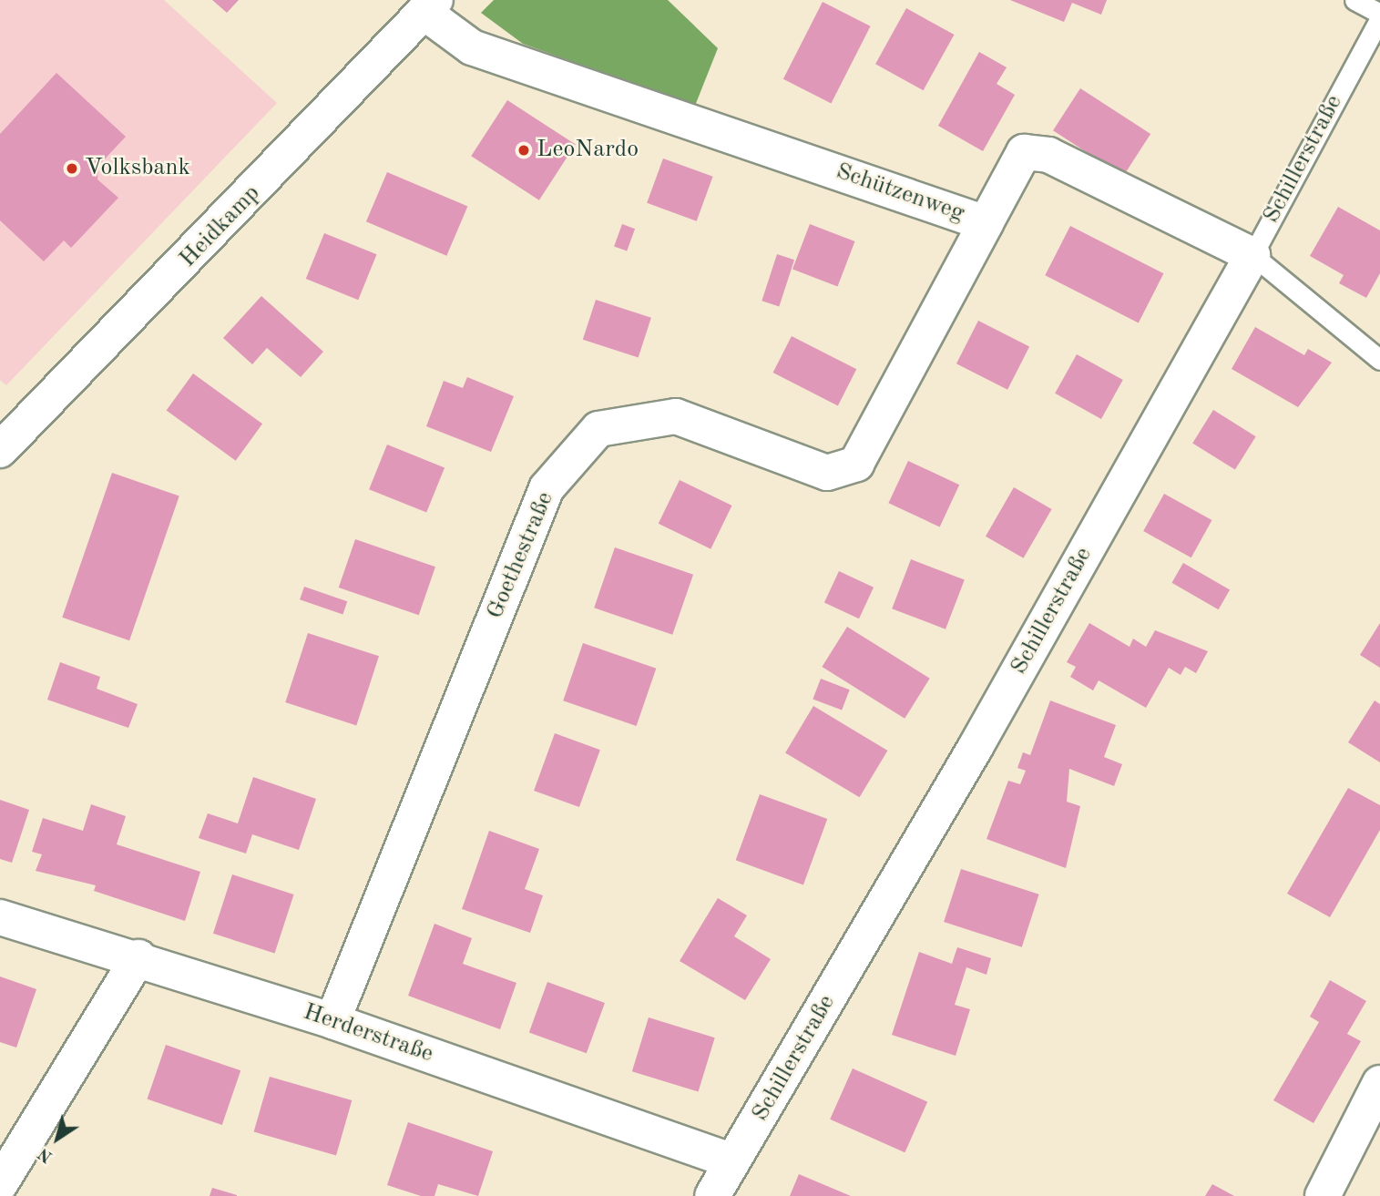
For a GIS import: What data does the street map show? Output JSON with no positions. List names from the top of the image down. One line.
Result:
{"streets":{"street":["Schillerstraße","Schützenweg","Heidkamp","Goethestraße","Herderstraße"]},"crossings":[["Schillerstraße","Schützenweg"],["Schillerstraße","Herderstraße"],["Schützenweg","Heidkamp"],["Schützenweg","Goethestraße"],["Goethestraße","Herderstraße"]],"places":["LeoNardo","Volksbank"],"north":"bottom left"}
